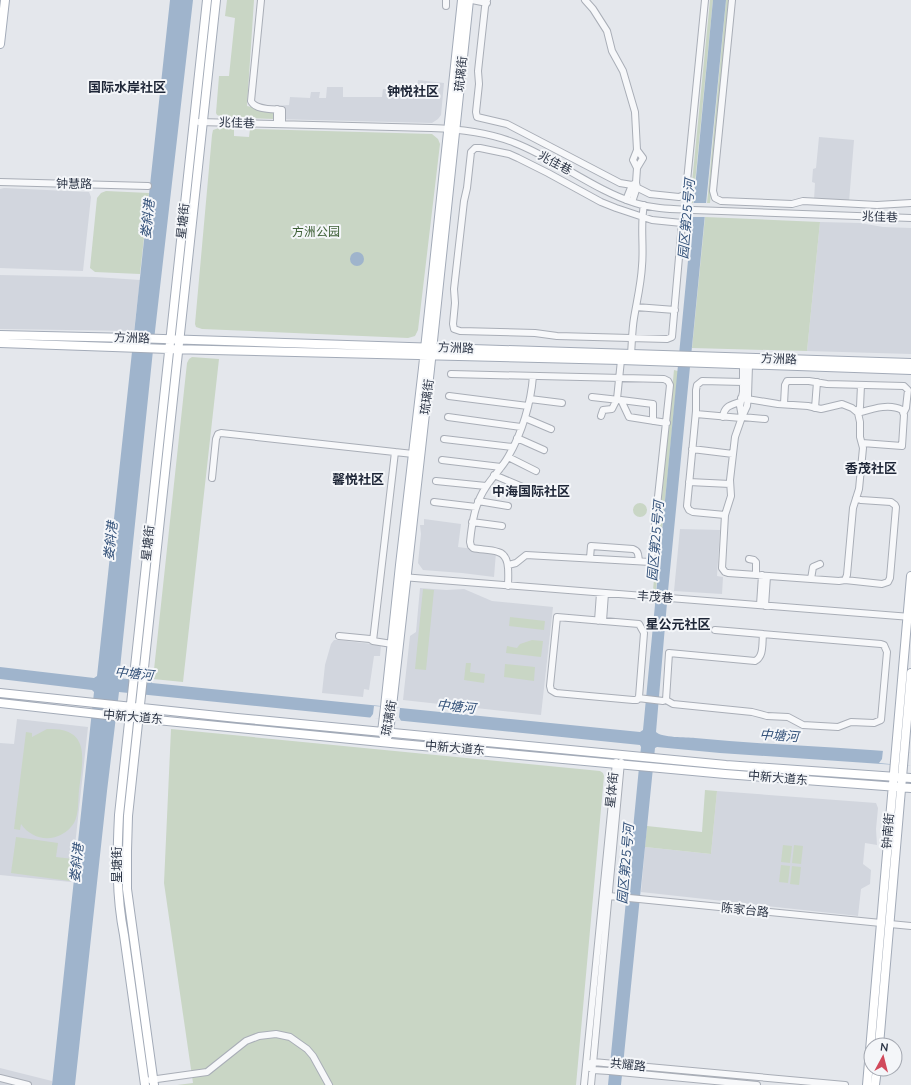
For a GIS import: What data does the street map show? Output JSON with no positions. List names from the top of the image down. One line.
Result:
{"streets":{"main road":["琉璃街","星塘街","方洲路","中新大道东","钟南街"],"street":["兆佳巷","钟慧路","丰茂巷","星体街","陈家台路","共耀路"]},"crossings":[["琉璃街","兆佳巷"],["琉璃街","方洲路"],["琉璃街","丰茂巷"],["琉璃街","中新大道东"],["兆佳巷","星塘街"],["星塘街","方洲路"],["星塘街","中新大道东"],["丰茂巷","钟南街"],["中新大道东","星体街"],["中新大道东","钟南街"],["星体街","陈家台路"],["星体街","共耀路"],["钟南街","陈家台路"]],"districts":["国际水岸社区","钟悦社区","香茂社区","馨悦社区","中海国际社区","星公元社区"],"water":["娄斜港","园区第25号河","中塘河"],"parks":["方洲公园"],"north":"top"}
